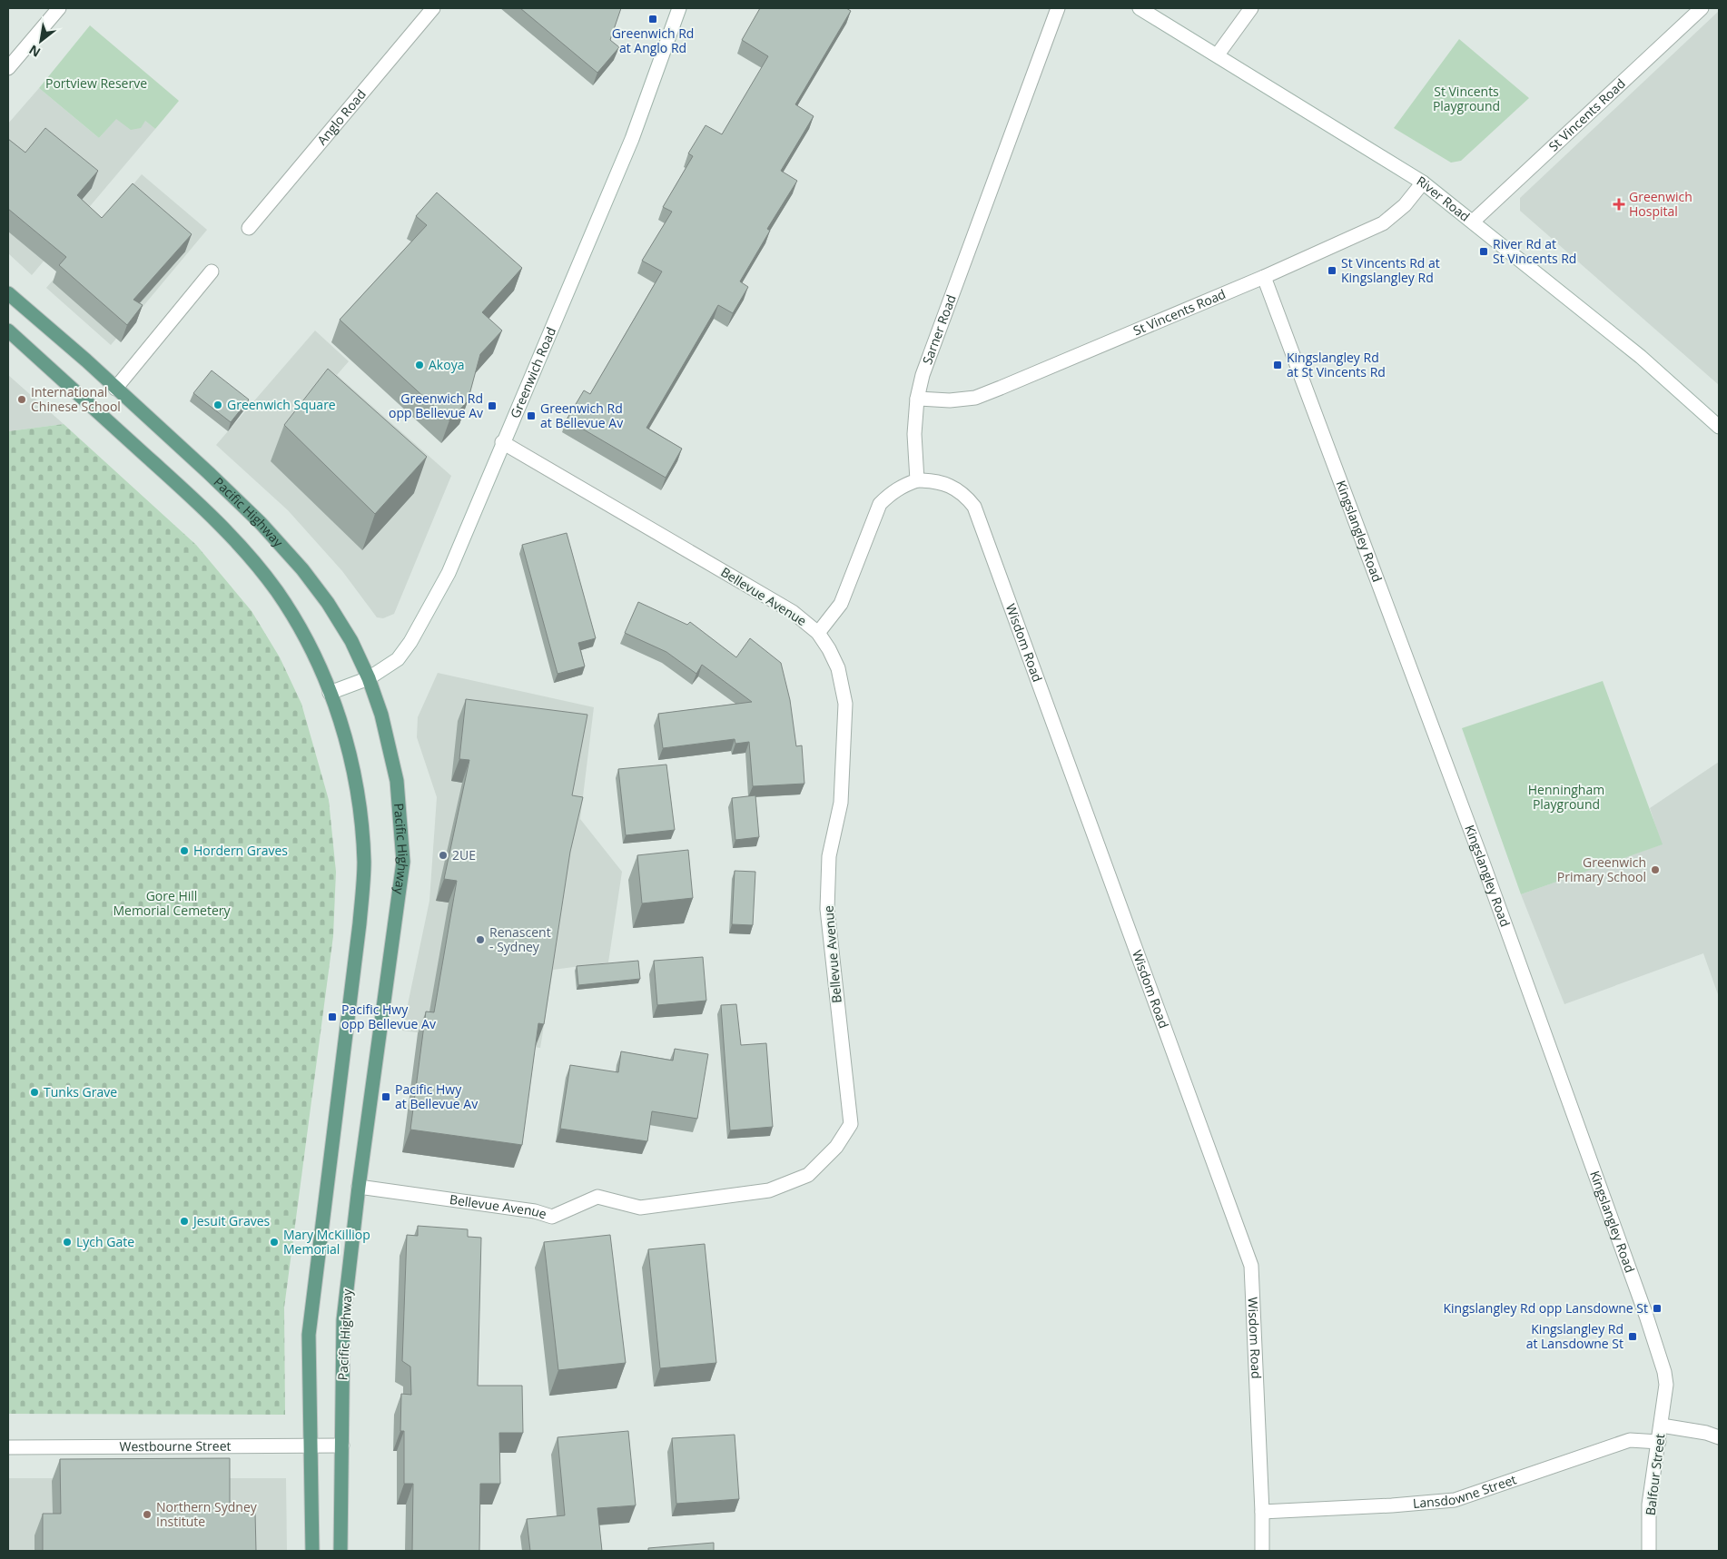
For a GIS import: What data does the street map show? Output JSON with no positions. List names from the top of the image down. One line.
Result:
{"streets":{"main road":["Pacific Highway"],"street":["St Vincents Road","Anglo Road","River Road","Sarner Road","Greenwich Road","Kingslangley Road","Bellevue Avenue","Wisdom Road","Westbourne Street","Balfour Street","Lansdowne Street"]},"crossings":[["St Vincents Road","River Road"],["St Vincents Road","Sarner Road"],["St Vincents Road","Kingslangley Road"],["Sarner Road","Wisdom Road"],["Greenwich Road","Pacific Highway"],["Greenwich Road","Bellevue Avenue"],["Pacific Highway","Bellevue Avenue"],["Pacific Highway","Westbourne Street"],["Kingslangley Road","Balfour Street"],["Wisdom Road","Lansdowne Street"],["Balfour Street","Lansdowne Street"]],"parks":["Portview Reserve","St Vincents Playground","Henningham Playground","Gore Hill Memorial Cemetery"],"places":{"transit":["Greenwich Rd at Anglo Rd","River Rd at St Vincents Rd","St Vincents Rd at Kingslangley Rd","Kingslangley Rd at St Vincents Rd","Greenwich Rd opp Bellevue Av","Greenwich Rd at Bellevue Av","Pacific Hwy opp Bellevue Av","Pacific Hwy at Bellevue Av","Kingslangley Rd opp Lansdowne St","Kingslangley Rd at Lansdowne St"],"health":["Greenwich Hospital"],"other":["Akoya","International Chinese School","Greenwich Square","Hordern Graves","2UE","Greenwich Primary School","Renascent - Sydney","Tunks Grave","Jesuit Graves","Lych Gate","Mary McKilliop Memorial","Northern Sydney Institute"]},"north":"bottom left"}
